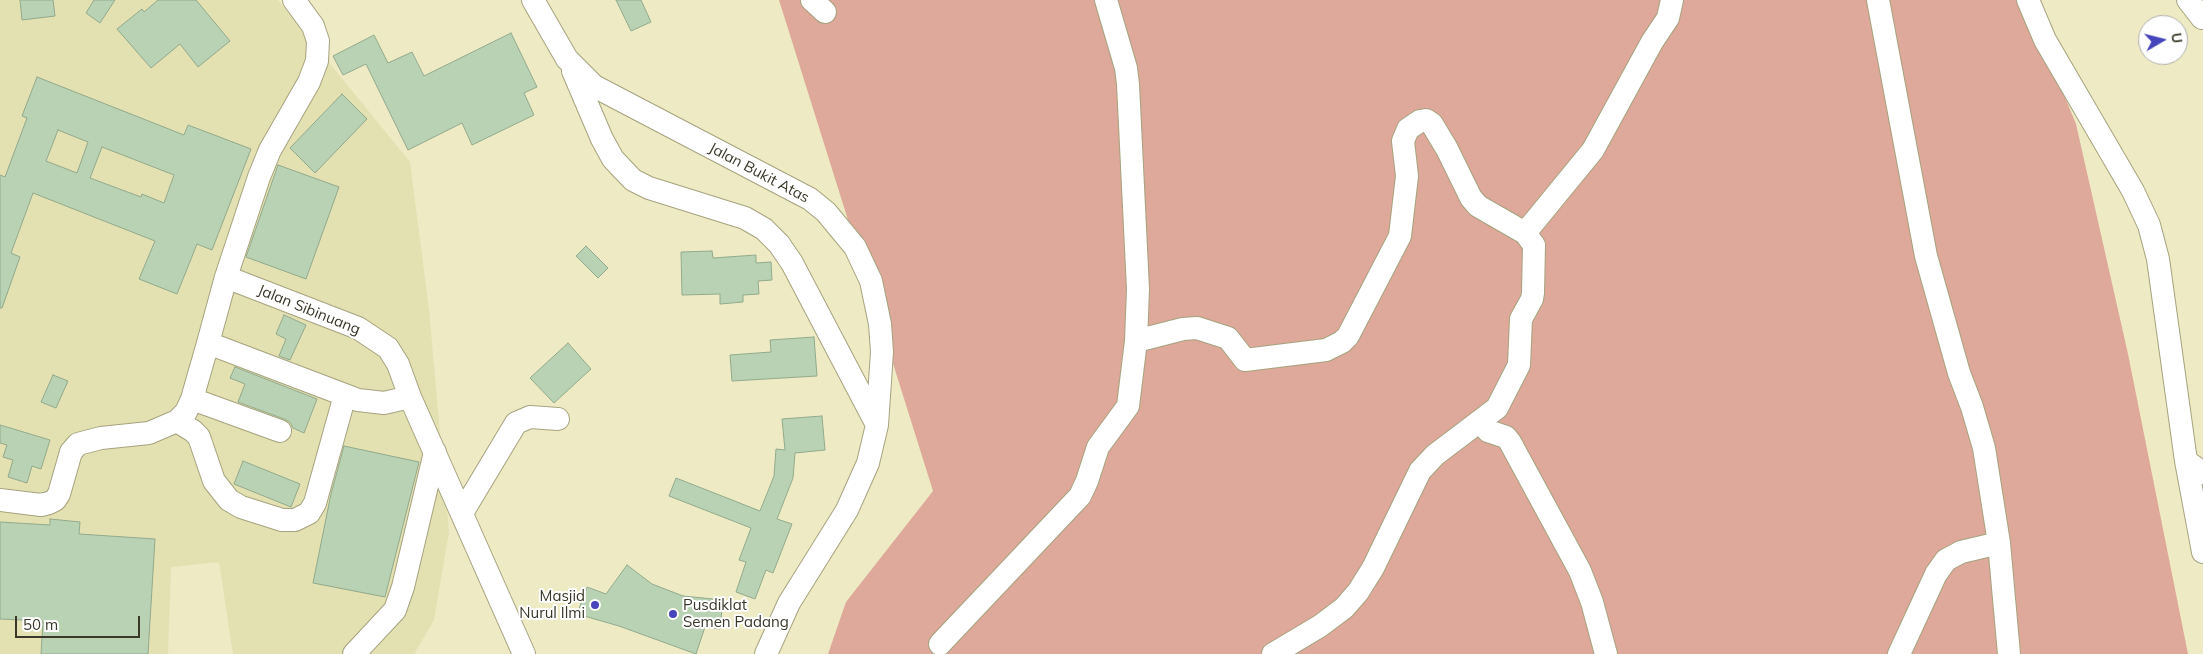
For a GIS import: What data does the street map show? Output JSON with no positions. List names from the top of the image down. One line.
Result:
{"streets":{"street":["Jalan Bukit Atas","Jalan Sibinuang"]},"places":["Masjid Nurul Ilmi","Pusdiklat Semen Padang"],"scale_bar":"50 m","north":"right"}
